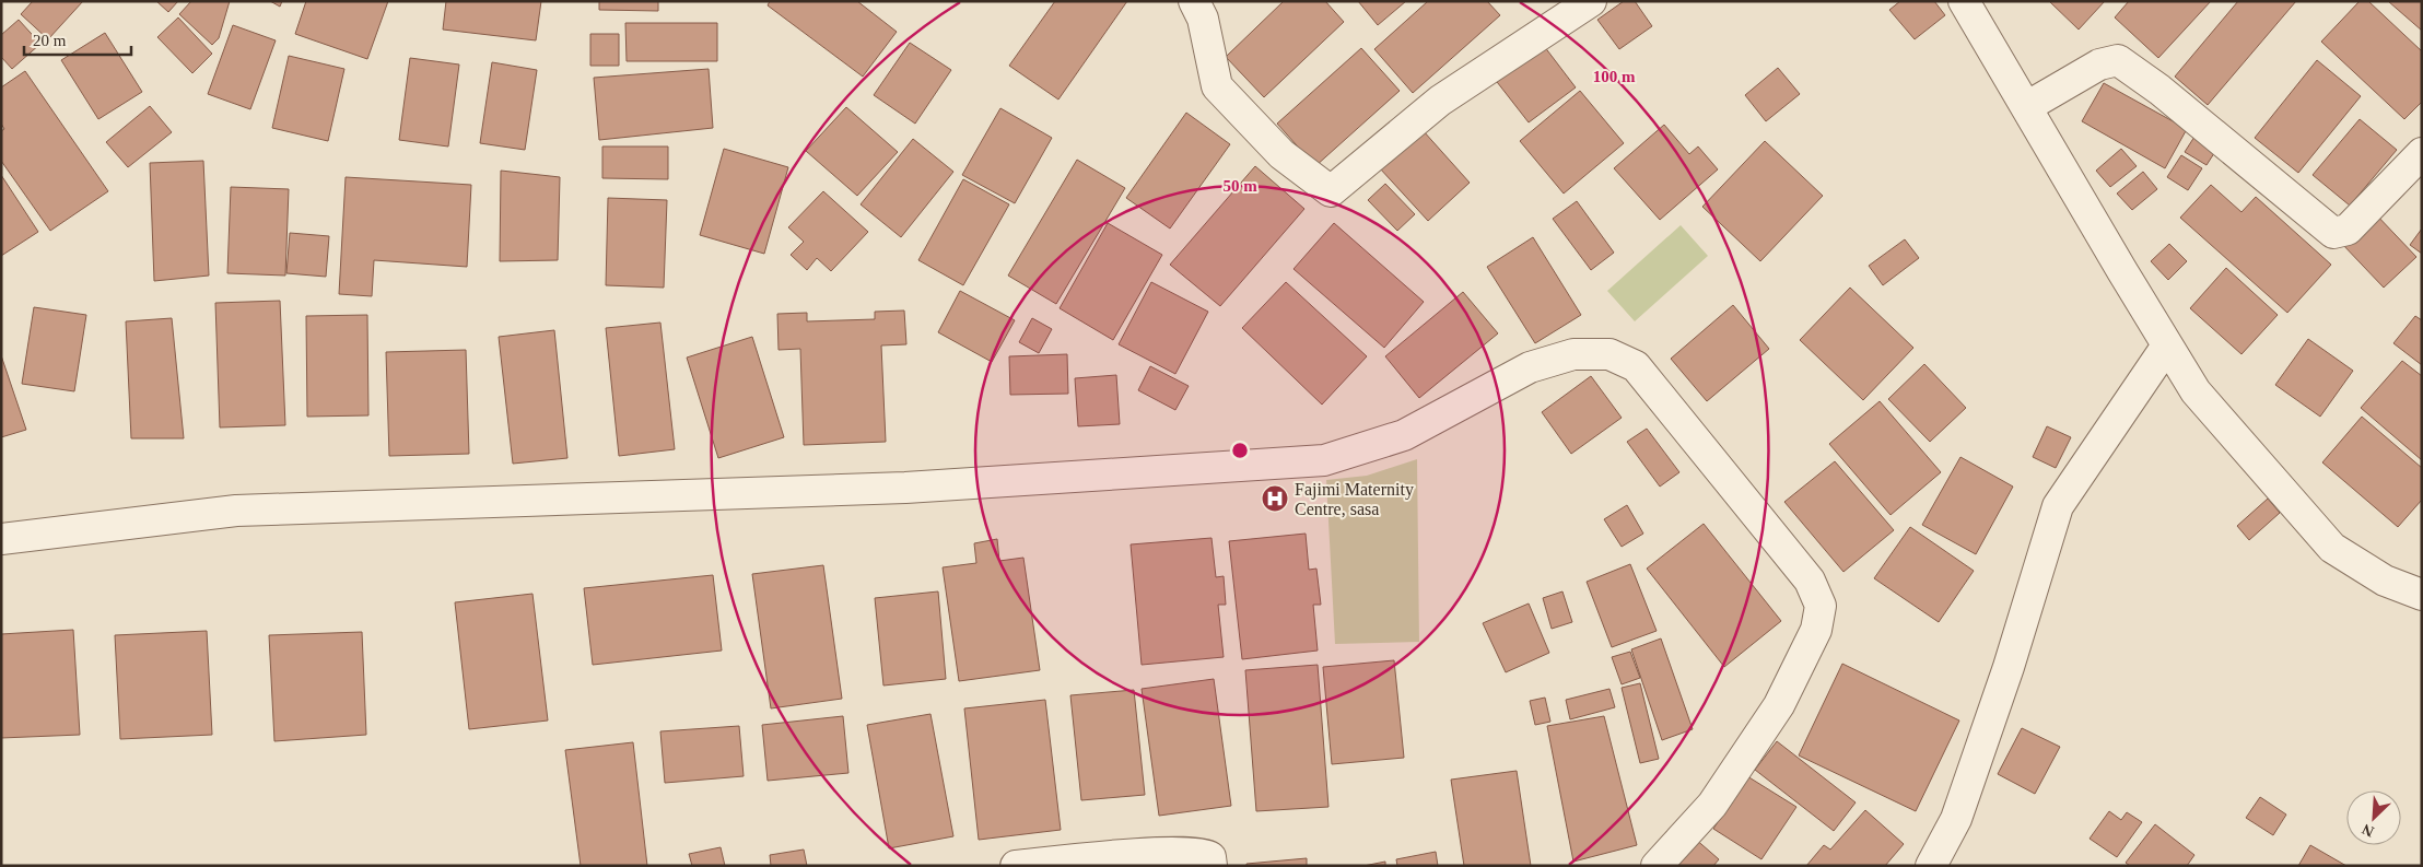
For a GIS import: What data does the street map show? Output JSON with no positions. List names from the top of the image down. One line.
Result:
{"places":{"hospital":["Fajimi Maternity Centre, sasa"]},"scale_bar":"20 m","north":"bottom left","rings":["100 m","50 m"]}
